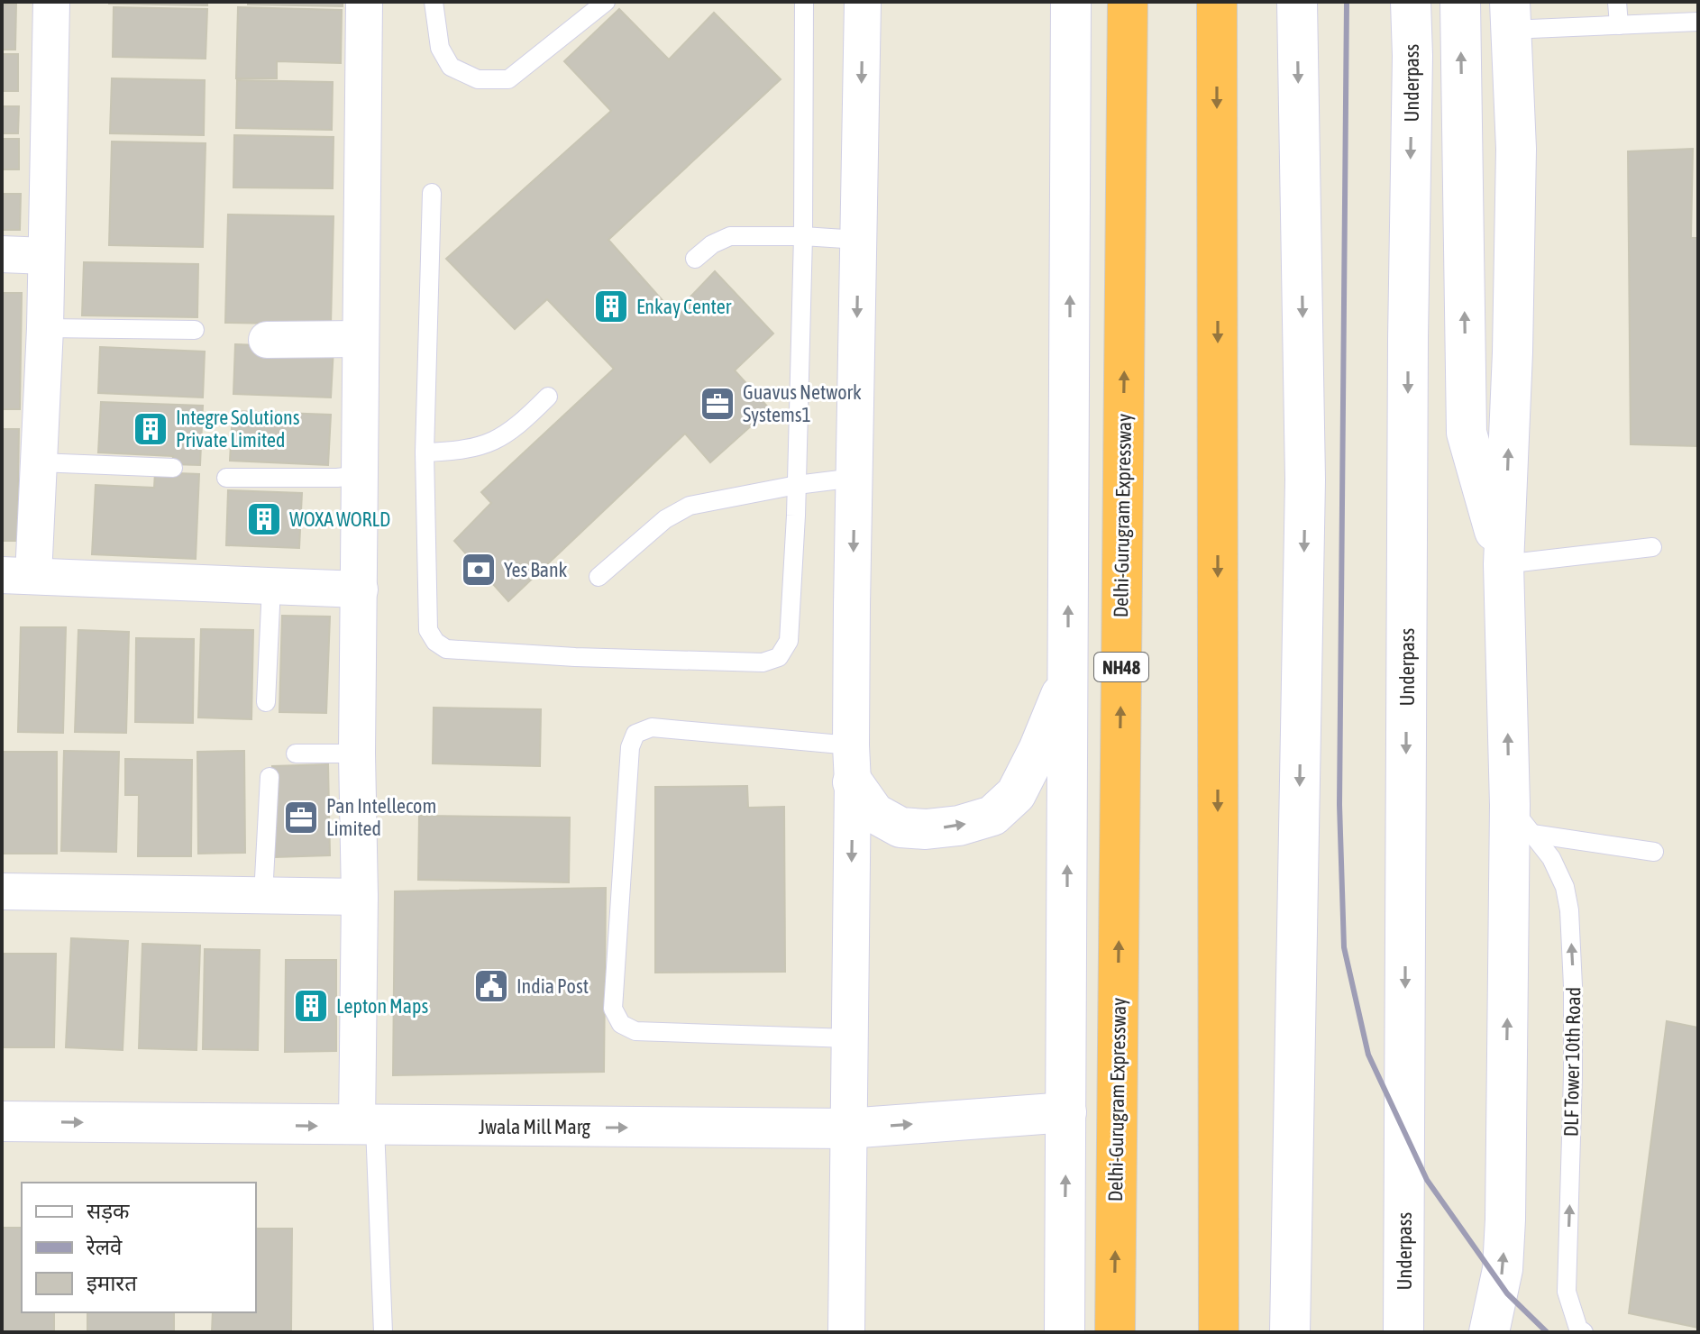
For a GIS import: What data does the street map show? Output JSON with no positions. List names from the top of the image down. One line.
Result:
{"streets":{"highway":["Delhi-Gurugram Expressway","NH48"],"main road":["Underpass","Jwala Mill Marg"],"lane":["DLF Tower 10th Road"]},"one_way":["DLF Tower 10th Road","Jwala Mill Marg"],"places":{"building":["Enkay Center","Integre Solutions Private Limited","WOXA WORLD","Lepton Maps"],"office":["Guavus Network Systems1","Pan Intellecom Limited"],"bank":["Yes Bank"],"public building":["India Post"]},"legend":["सड़क","रेलवे","इमारत"]}
